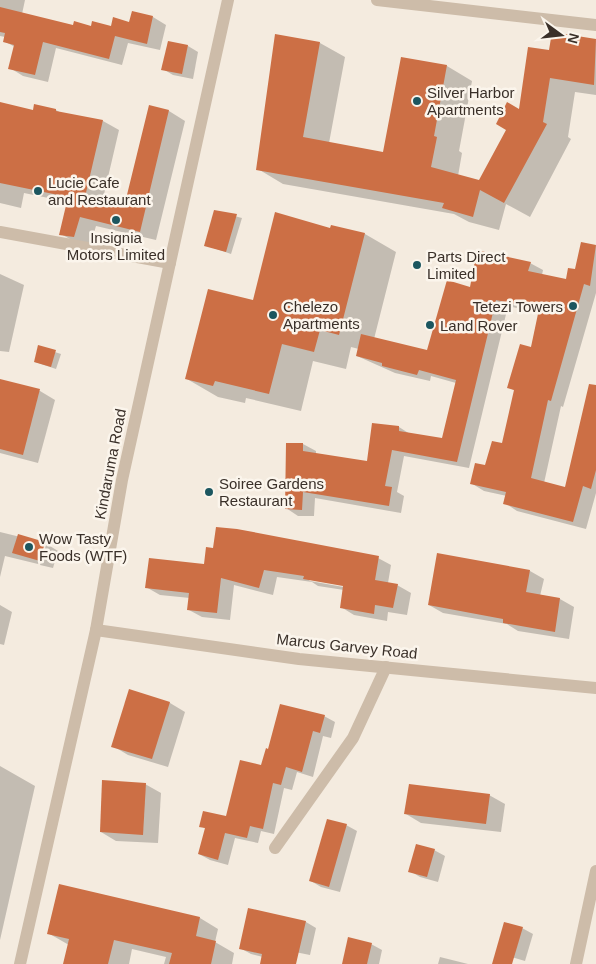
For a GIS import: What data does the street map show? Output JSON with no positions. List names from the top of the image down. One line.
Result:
{"streets":{"street":["Kindaruma Road","Marcus Garvey Road"]},"crossings":[["Kindaruma Road","Marcus Garvey Road"]],"places":["Silver Harbor Apartments","Lucie Cafe and Restaurant","Insignia Motors Limited","Parts Direct Limited","Tetezi Towers","Chelezo Apartments","Land Rover","Soiree Gardens Restaurant","Wow Tasty Foods (WTF)"],"north":"right"}
